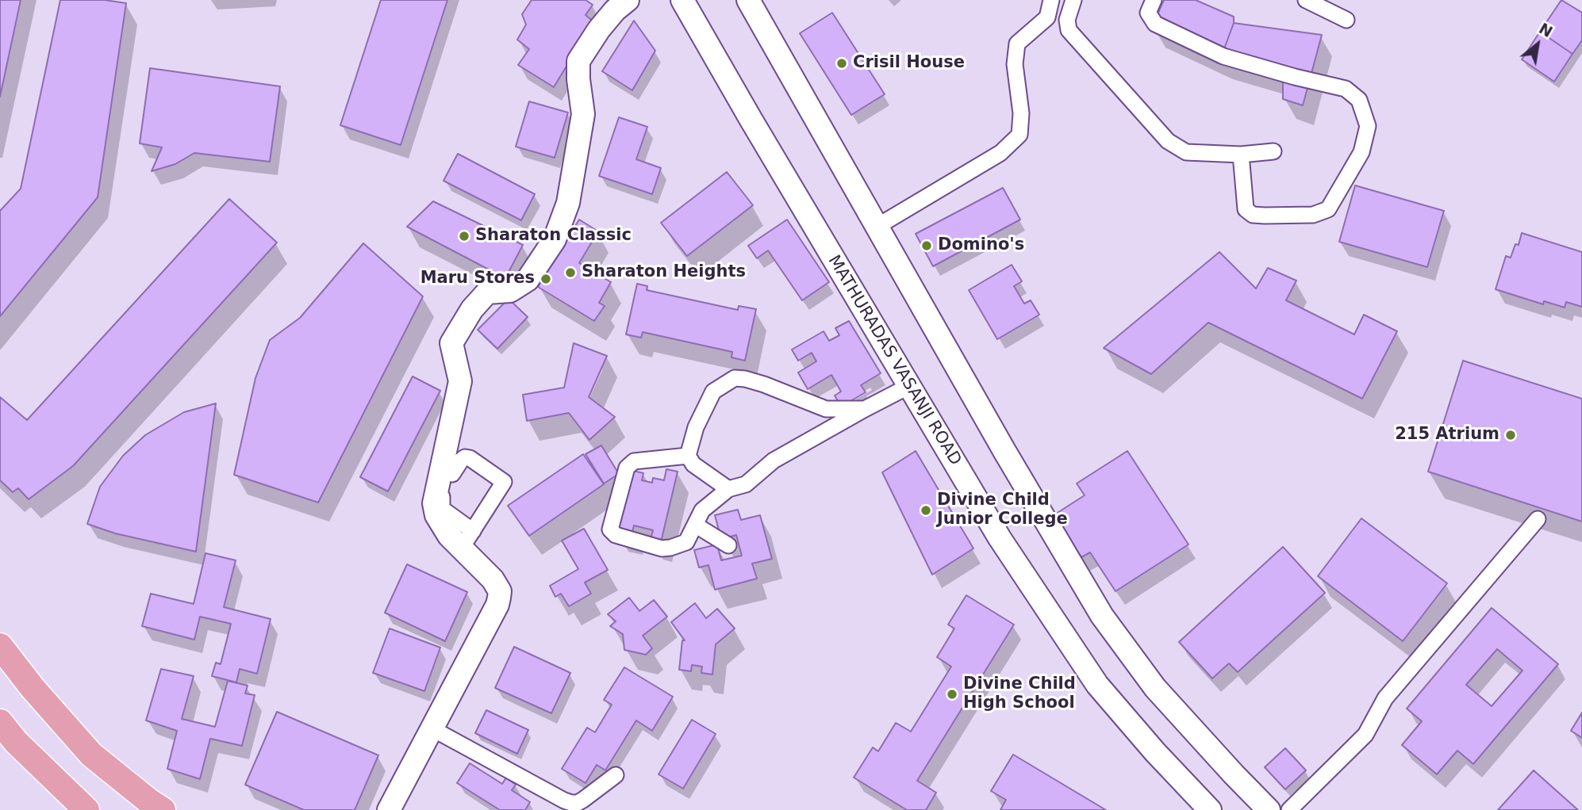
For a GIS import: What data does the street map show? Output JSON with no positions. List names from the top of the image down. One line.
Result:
{"streets":{"main road":["MATHURADAS VASANJI ROAD"]},"places":["Crisil House","Sharaton Classic","Domino's","Sharaton Heights","Maru Stores","215 Atrium","Divine Child Junior College","Divine Child High School"],"north":"top right"}
